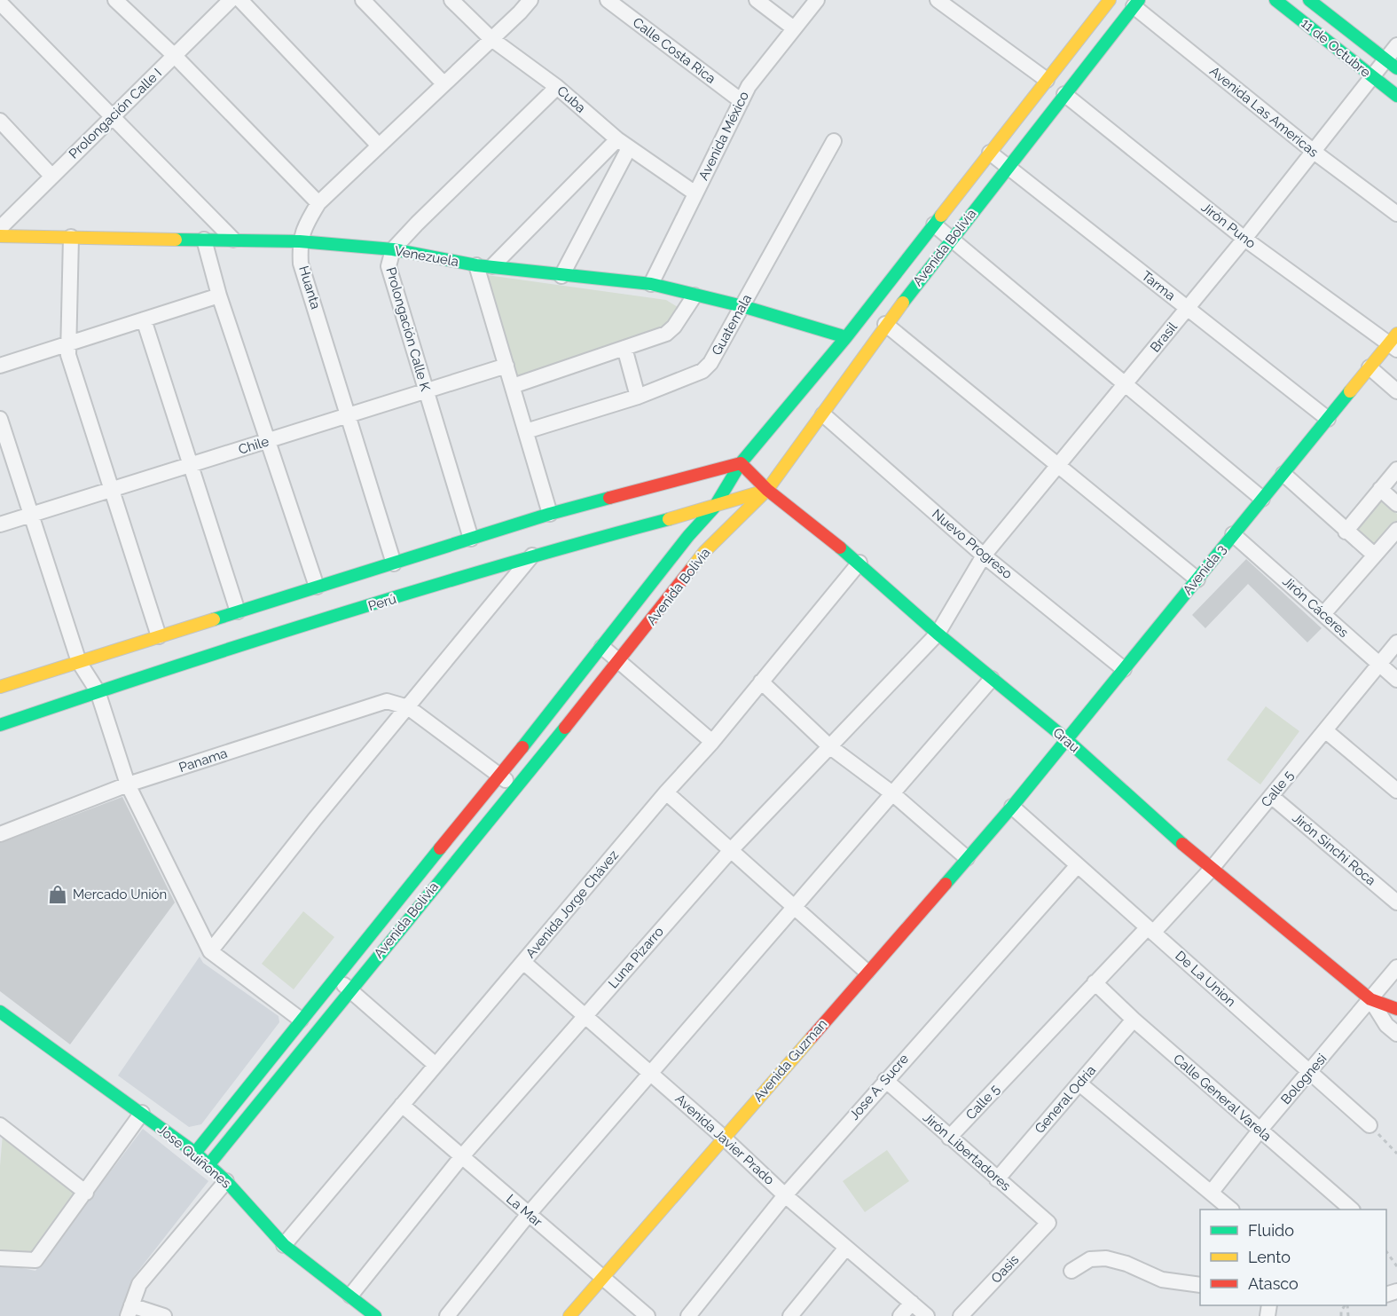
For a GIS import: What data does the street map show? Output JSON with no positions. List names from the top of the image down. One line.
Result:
{"streets":{"street":["11 de Octubre","Calle Costa Rica","Cuba","Avenida Las Americas","Prolongación Calle I","Avenida México","Jirón Puno","Avenida Bolivia","Venezuela","Tarma","Huanta","Guatemala","Prolongación Calle K","Brasil","Chile","Nuevo Progreso","Avenida 3","Perú","Jirón Cáceres","Grau","Panama","Calle 5","Jirón Sinchi Roca","Avenida Jorge Chávez","Luna Pizarro","De La Union","Avenida Guzman","Bolognesi","Jose A. Sucre","Calle General Varela","General Odria","Avenida Javier Prado","Jirón Libertadores","Jose Quiñones","La Mar","Oasis"]},"crossings":[["11 de Octubre","Brasil"],["Calle Costa Rica","Avenida México"],["Cuba","Avenida México"],["Cuba","Huanta"],["Cuba","Prolongación Calle K"],["Avenida Las Americas","Avenida Bolivia"],["Avenida Las Americas","Brasil"],["Avenida México","Venezuela"],["Jirón Puno","Avenida Bolivia"],["Jirón Puno","Brasil"],["Jirón Puno","Avenida 3"],["Avenida Bolivia","Venezuela"],["Avenida Bolivia","Tarma"],["Avenida Bolivia","Nuevo Progreso"],["Avenida Bolivia","Perú"],["Avenida Bolivia","Grau"],["Avenida Bolivia","Jose Quiñones"],["Venezuela","Huanta"],["Venezuela","Guatemala"],["Venezuela","Prolongación Calle K"],["Tarma","Brasil"],["Tarma","Avenida 3"],["Huanta","Chile"],["Prolongación Calle K","Chile"],["Brasil","Nuevo Progreso"],["Brasil","Grau"],["Brasil","Luna Pizarro"],["Nuevo Progreso","Avenida 3"],["Avenida 3","Jirón Cáceres"],["Avenida 3","Grau"],["Avenida 3","De La Union"],["Avenida 3","Avenida Guzman"],["Perú","Grau"],["Jirón Cáceres","Calle 5"],["Grau","Calle 5"],["Grau","Avenida Jorge Chávez"],["Grau","Luna Pizarro"],["Grau","Bolognesi"],["Calle 5","Jirón Sinchi Roca"],["Calle 5","De La Union"],["Calle 5","Calle General Varela"],["Calle 5","Jirón Libertadores"],["Avenida Jorge Chávez","Avenida Javier Prado"],["Avenida Jorge Chávez","Jose Quiñones"],["Avenida Jorge Chávez","La Mar"],["Luna Pizarro","Avenida Javier Prado"],["Luna Pizarro","Jose Quiñones"],["Luna Pizarro","La Mar"],["De La Union","Avenida Guzman"],["De La Union","Bolognesi"],["De La Union","Jose A. Sucre"],["Avenida Guzman","Avenida Javier Prado"],["Avenida Guzman","La Mar"],["Bolognesi","Calle General Varela"],["Jose A. Sucre","Avenida Javier Prado"],["Jose A. Sucre","Jirón Libertadores"],["Calle General Varela","General Odria"],["General Odria","Jirón Libertadores"],["Jirón Libertadores","Oasis"]],"places":{"shop":["Mercado Unión"]},"legend":["Fluido","Lento","Atasco"]}
